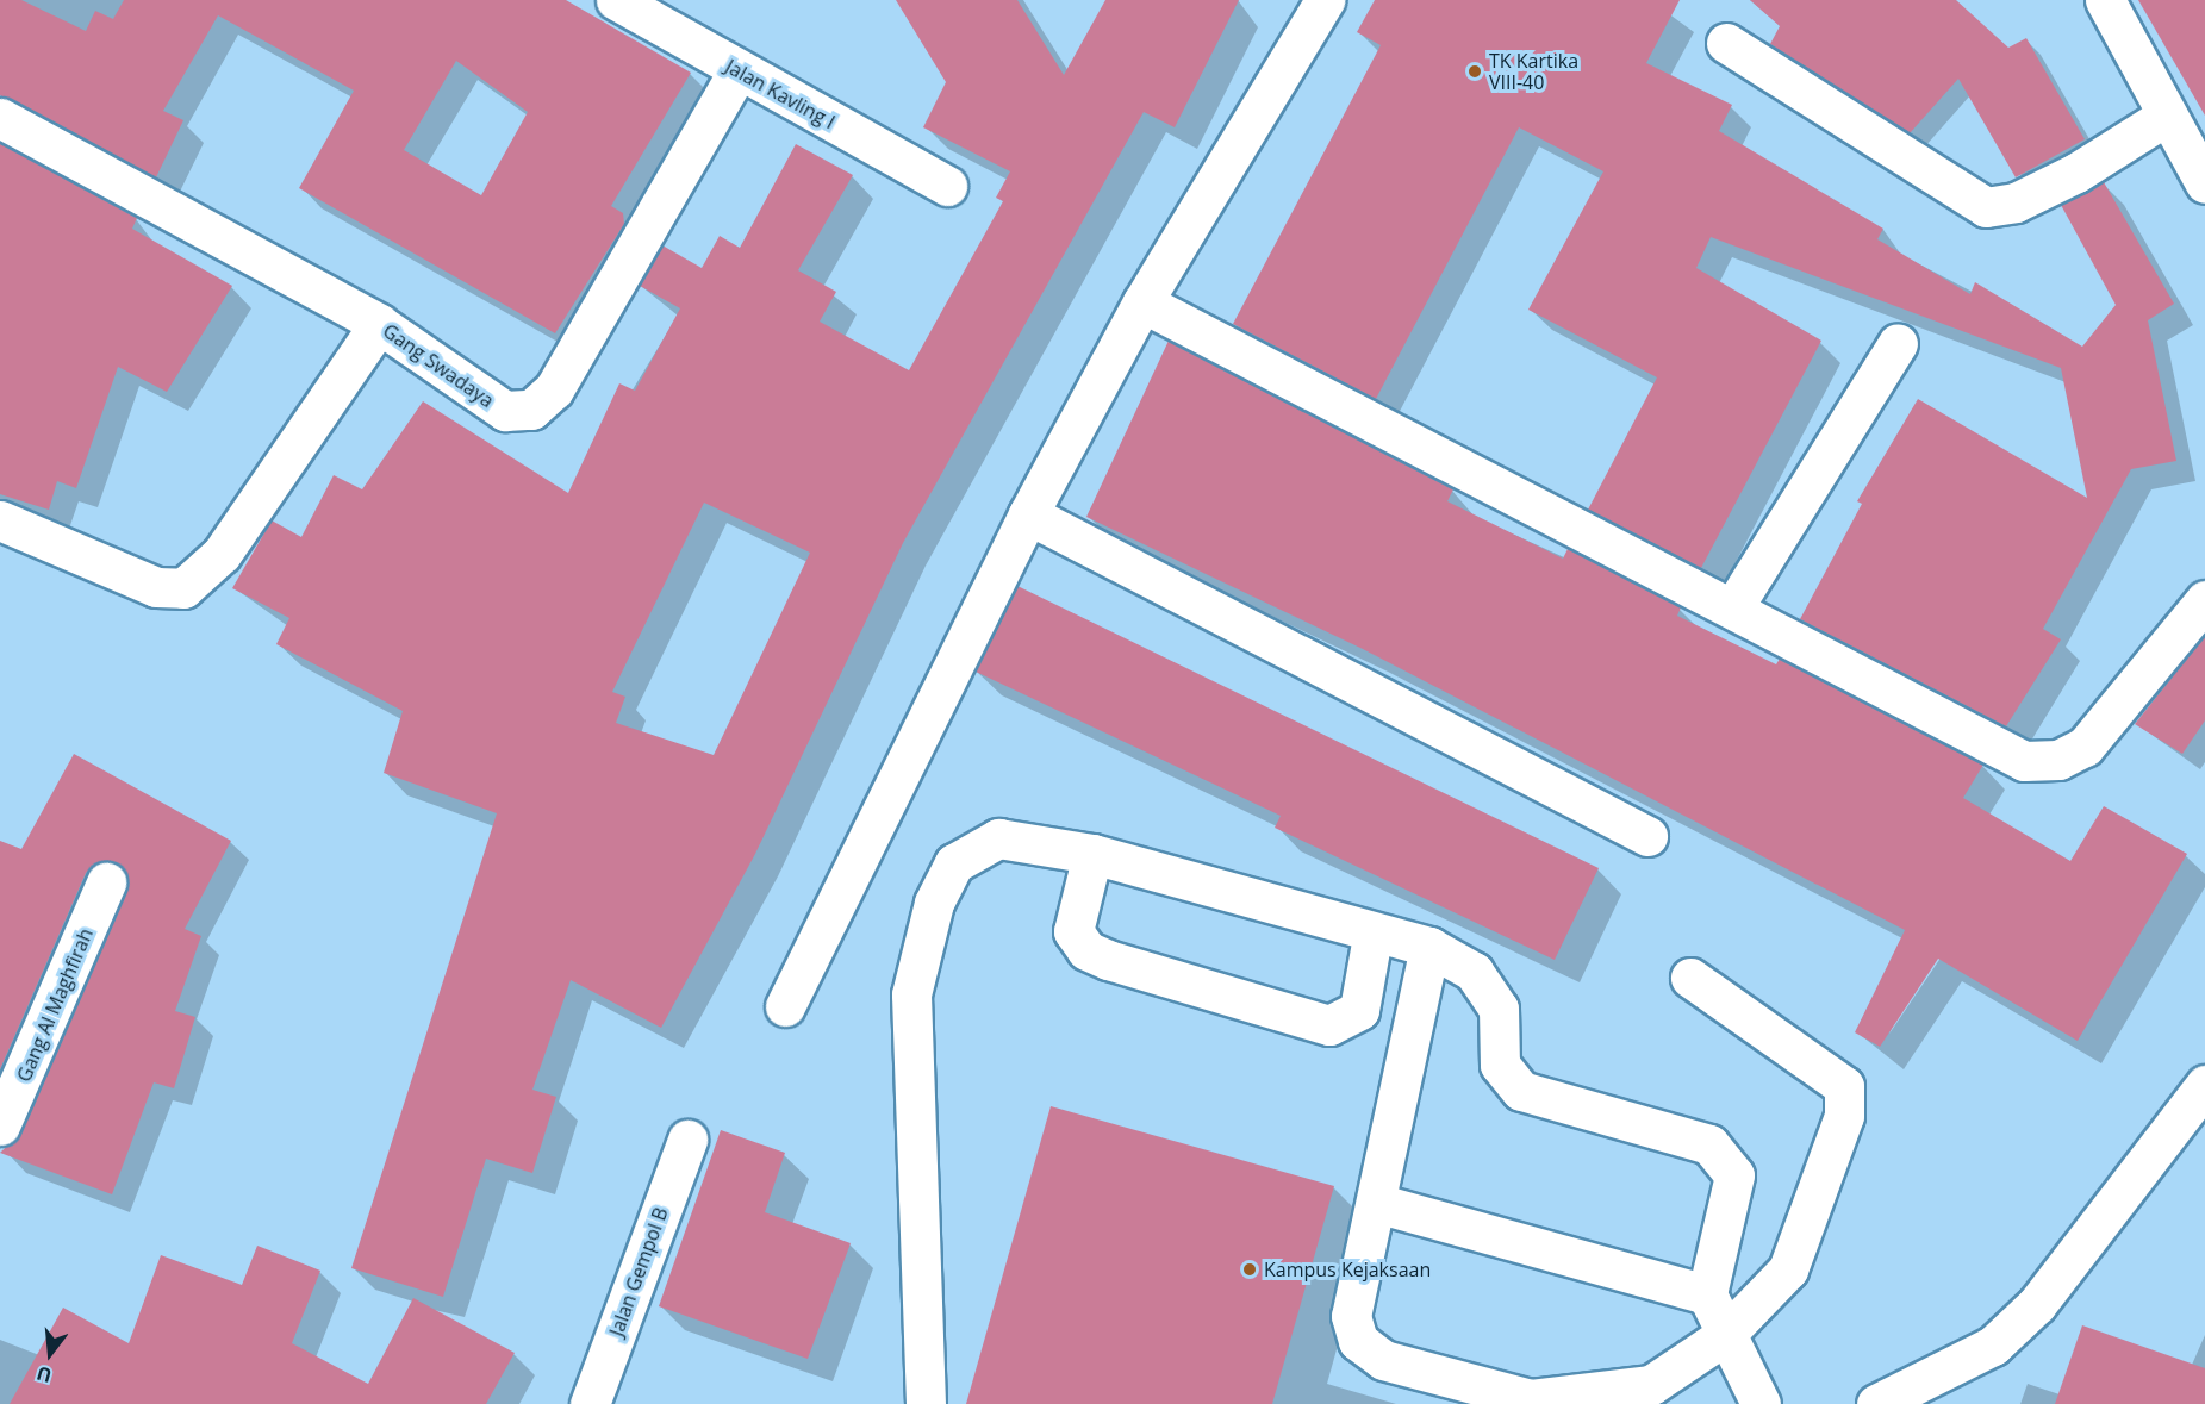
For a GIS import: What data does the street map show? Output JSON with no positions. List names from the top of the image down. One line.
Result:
{"streets":{"street":["Jalan Kavling I","Gang Swadaya","Gang Al Maghfirah","Jalan Gempol B"]},"crossings":[["Jalan Kavling I","Gang Swadaya"]],"places":["TK Kartika VIII-40","Kampus Kejaksaan"],"north":"bottom"}
